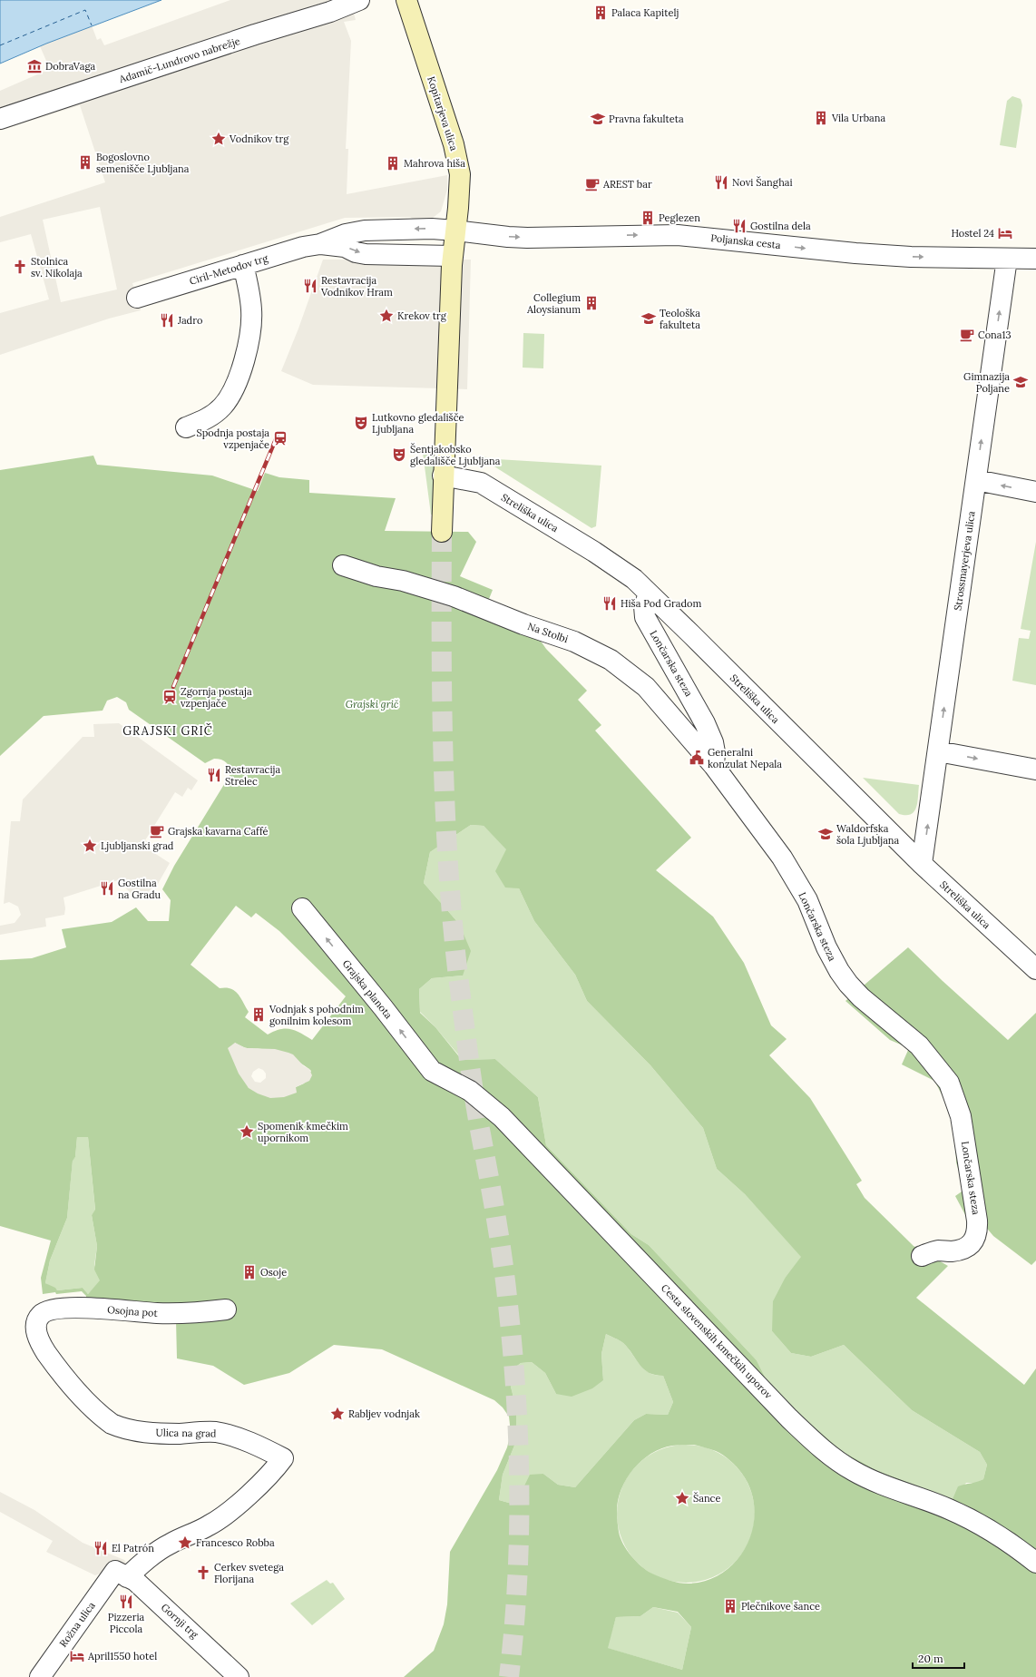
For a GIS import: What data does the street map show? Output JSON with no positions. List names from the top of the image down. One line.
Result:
{"streets":{"main road":["Kopitarjeva ulica"],"street":["Adamič-Lundrovo nabrežje","Poljanska cesta","Ciril-Metodov trg","Streliška ulica","Strossmayerjeva ulica","Na Stolbi","Lončarska steza","Grajska planota","Osojna pot","Cesta slovenskih kmečkih uporov","Ulica na grad","Gornji trg","Rožna ulica"]},"crossings":[["Kopitarjeva ulica","Poljanska cesta"],["Kopitarjeva ulica","Ciril-Metodov trg"],["Poljanska cesta","Ciril-Metodov trg"],["Poljanska cesta","Strossmayerjeva ulica"],["Streliška ulica","Strossmayerjeva ulica"],["Streliška ulica","Lončarska steza"],["Na Stolbi","Lončarska steza"],["Grajska planota","Cesta slovenskih kmečkih uporov"],["Osojna pot","Ulica na grad"],["Ulica na grad","Gornji trg"],["Ulica na grad","Rožna ulica"],["Gornji trg","Rožna ulica"]],"one_way":["Poljanska cesta","Strossmayerjeva ulica","Grajska planota"],"districts":["GRAJSKI GRIČ"],"parks":["Grajski grič"],"places":{"building":["Palaca Kapitelj","Vila Urbana","Bogoslovno semenišče Ljubljana","Mahrova hiša","Peglezen","Collegium Aloysianum","Vodnjak s pohodnim gonilnim kolesom","Osoje","Plečnikove šance"],"museum":["DobraVaga"],"school or university":["Pravna fakulteta","Teološka fakulteta","Gimnazija Poljane","Waldorfska šola Ljubljana"],"place":["Vodnikov trg","Krekov trg","Ljubljanski grad","Spomenik kmečkim upornikom","Rabljev vodnjak","Šance","Francesco Robba"],"restaurant":["Novi Šanghai","Gostilna dela","Restavracija Vodnikov Hram","Jadro","Hiša Pod Gradom","Restavracija Strelec","Gostilna na Gradu","El Patrón","Pizzeria Piccola"],"cafe":["AREST bar","Cona13","Grajska kavarna Caffé"],"hotel":["Hostel 24","April1550 hotel"],"church":["Stolnica sv. Nikolaja","Cerkev svetega Florijana"],"theatre":["Lutkovno gledališče Ljubljana","Šentjakobsko gledališče Ljubljana"],"station":["Spodnja postaja vzpenjače","Zgornja postaja vzpenjače"],"public building":["Generalni konzulat Nepala"]},"scale_bar":"20 m"}
